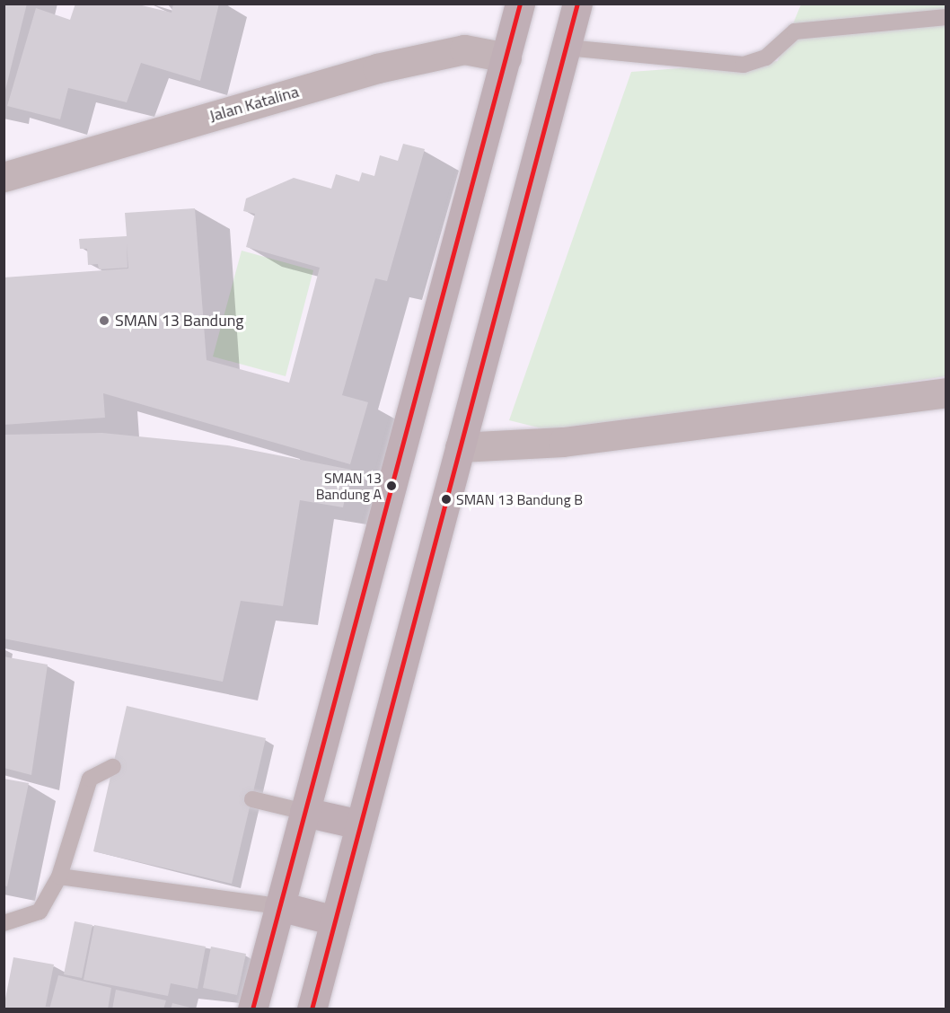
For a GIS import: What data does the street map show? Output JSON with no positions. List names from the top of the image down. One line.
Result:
{"streets":{"street":["Jalan Katalina"]},"places":["SMAN 13 Bandung","SMAN 13 Bandung A","SMAN 13 Bandung B"]}
